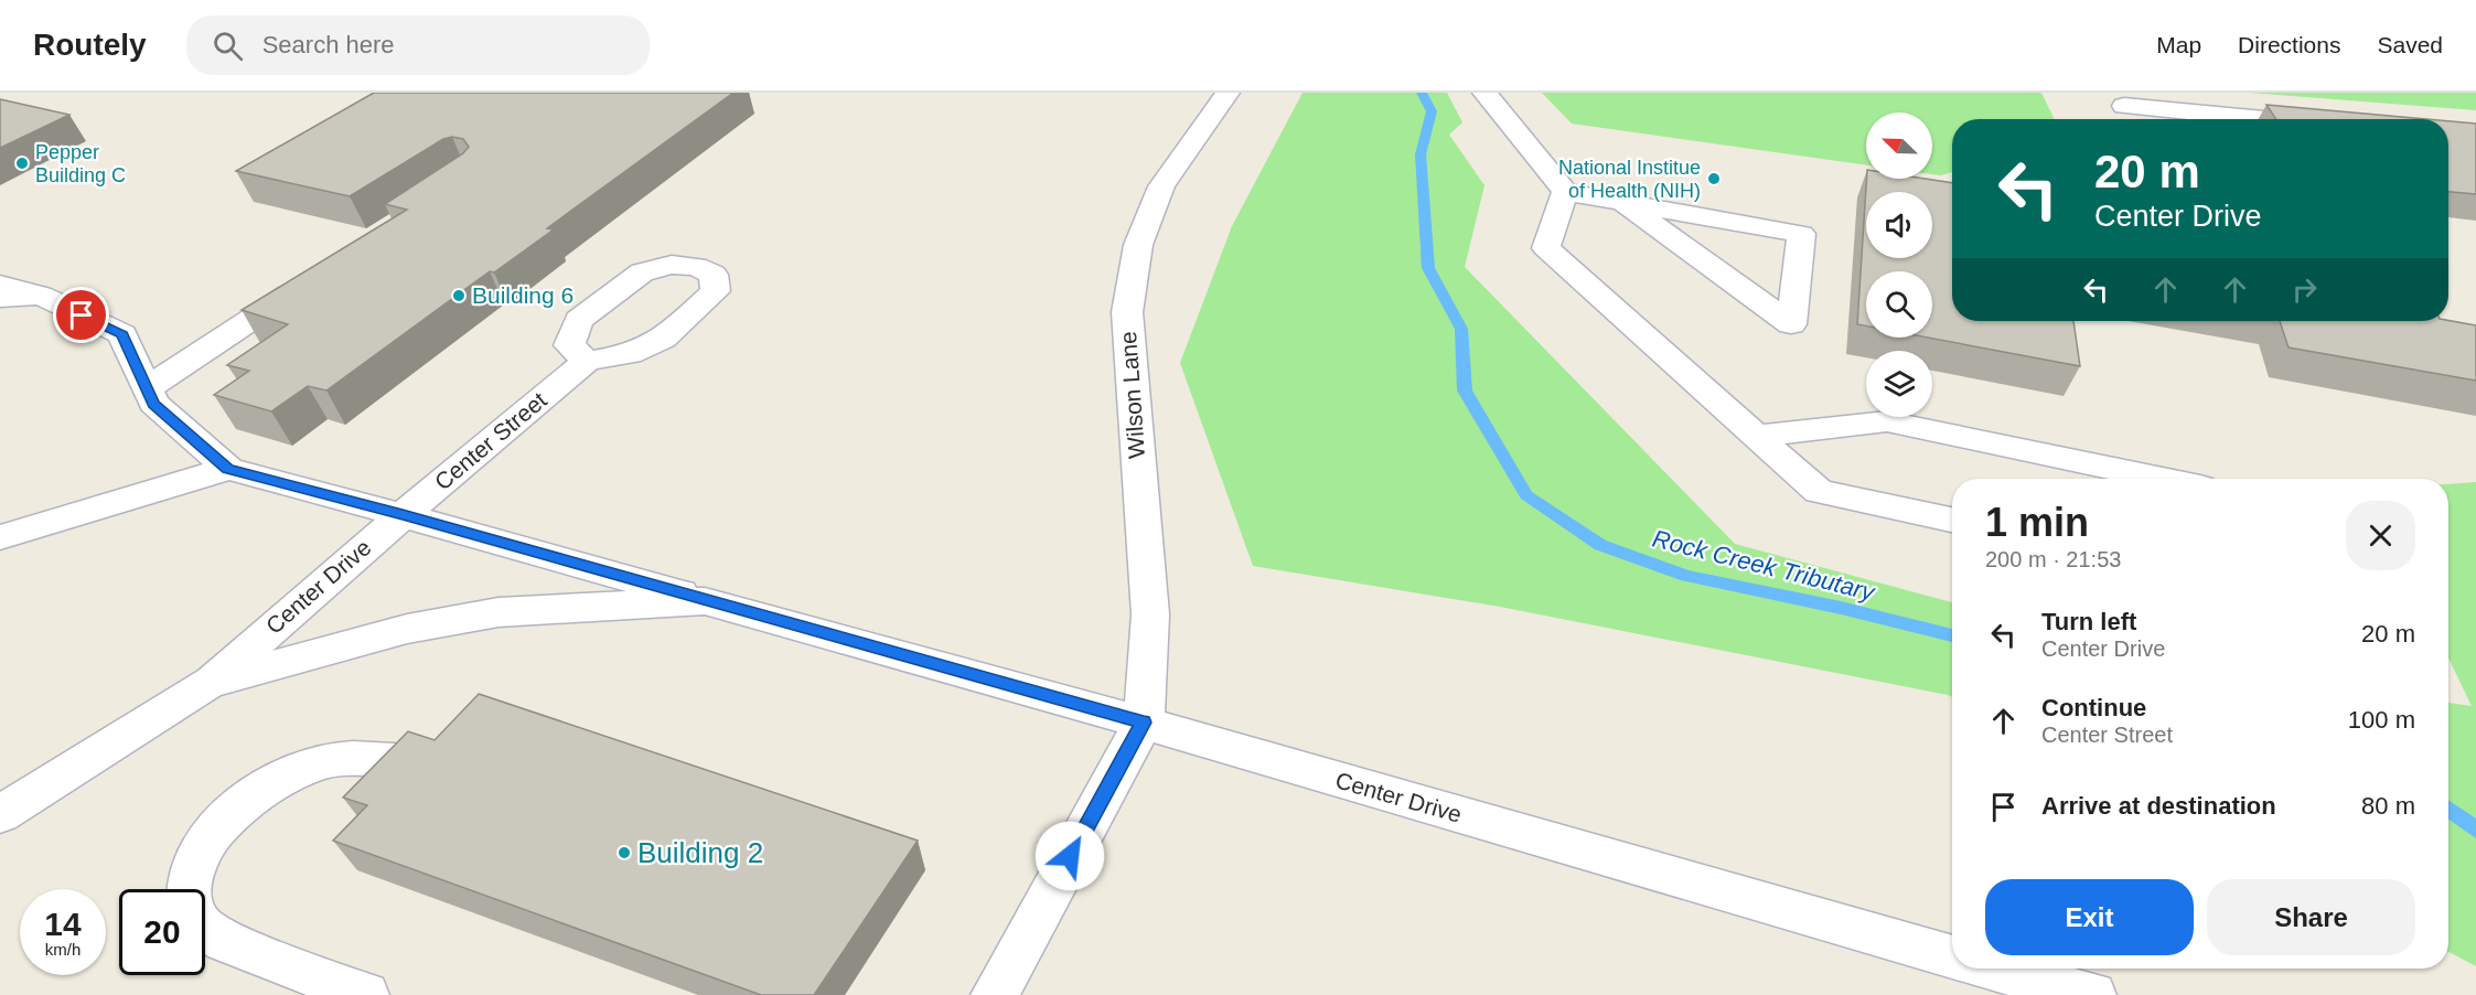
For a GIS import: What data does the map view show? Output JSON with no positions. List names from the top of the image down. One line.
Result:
{"streets":{"street":["Wilson Lane","Center Street","Center Drive"]},"crossings":[["Wilson Lane","Center Drive"],["Center Street","Center Drive"]],"water":["Rock Creek Tributary"],"places":["Pepper Building C","National Institue of Health (NIH)","Building 6","Building 2"],"north":"top left","page":{"header":"Routely","search":"Search here","nav":["Map","Directions","Saved"],"turn":["20 m","Center Drive"],"heading":["1 min","200 m · 21:53"],"list":[{"name":"Turn left","note":"Center Drive","value":"20 m"},{"name":"Continue","note":"Center Street","value":"100 m"},{"name":"Arrive at destination","value":"80 m"}],"buttons":["Exit","Share"],"speed":"14 km/h","limit":"20"}}
